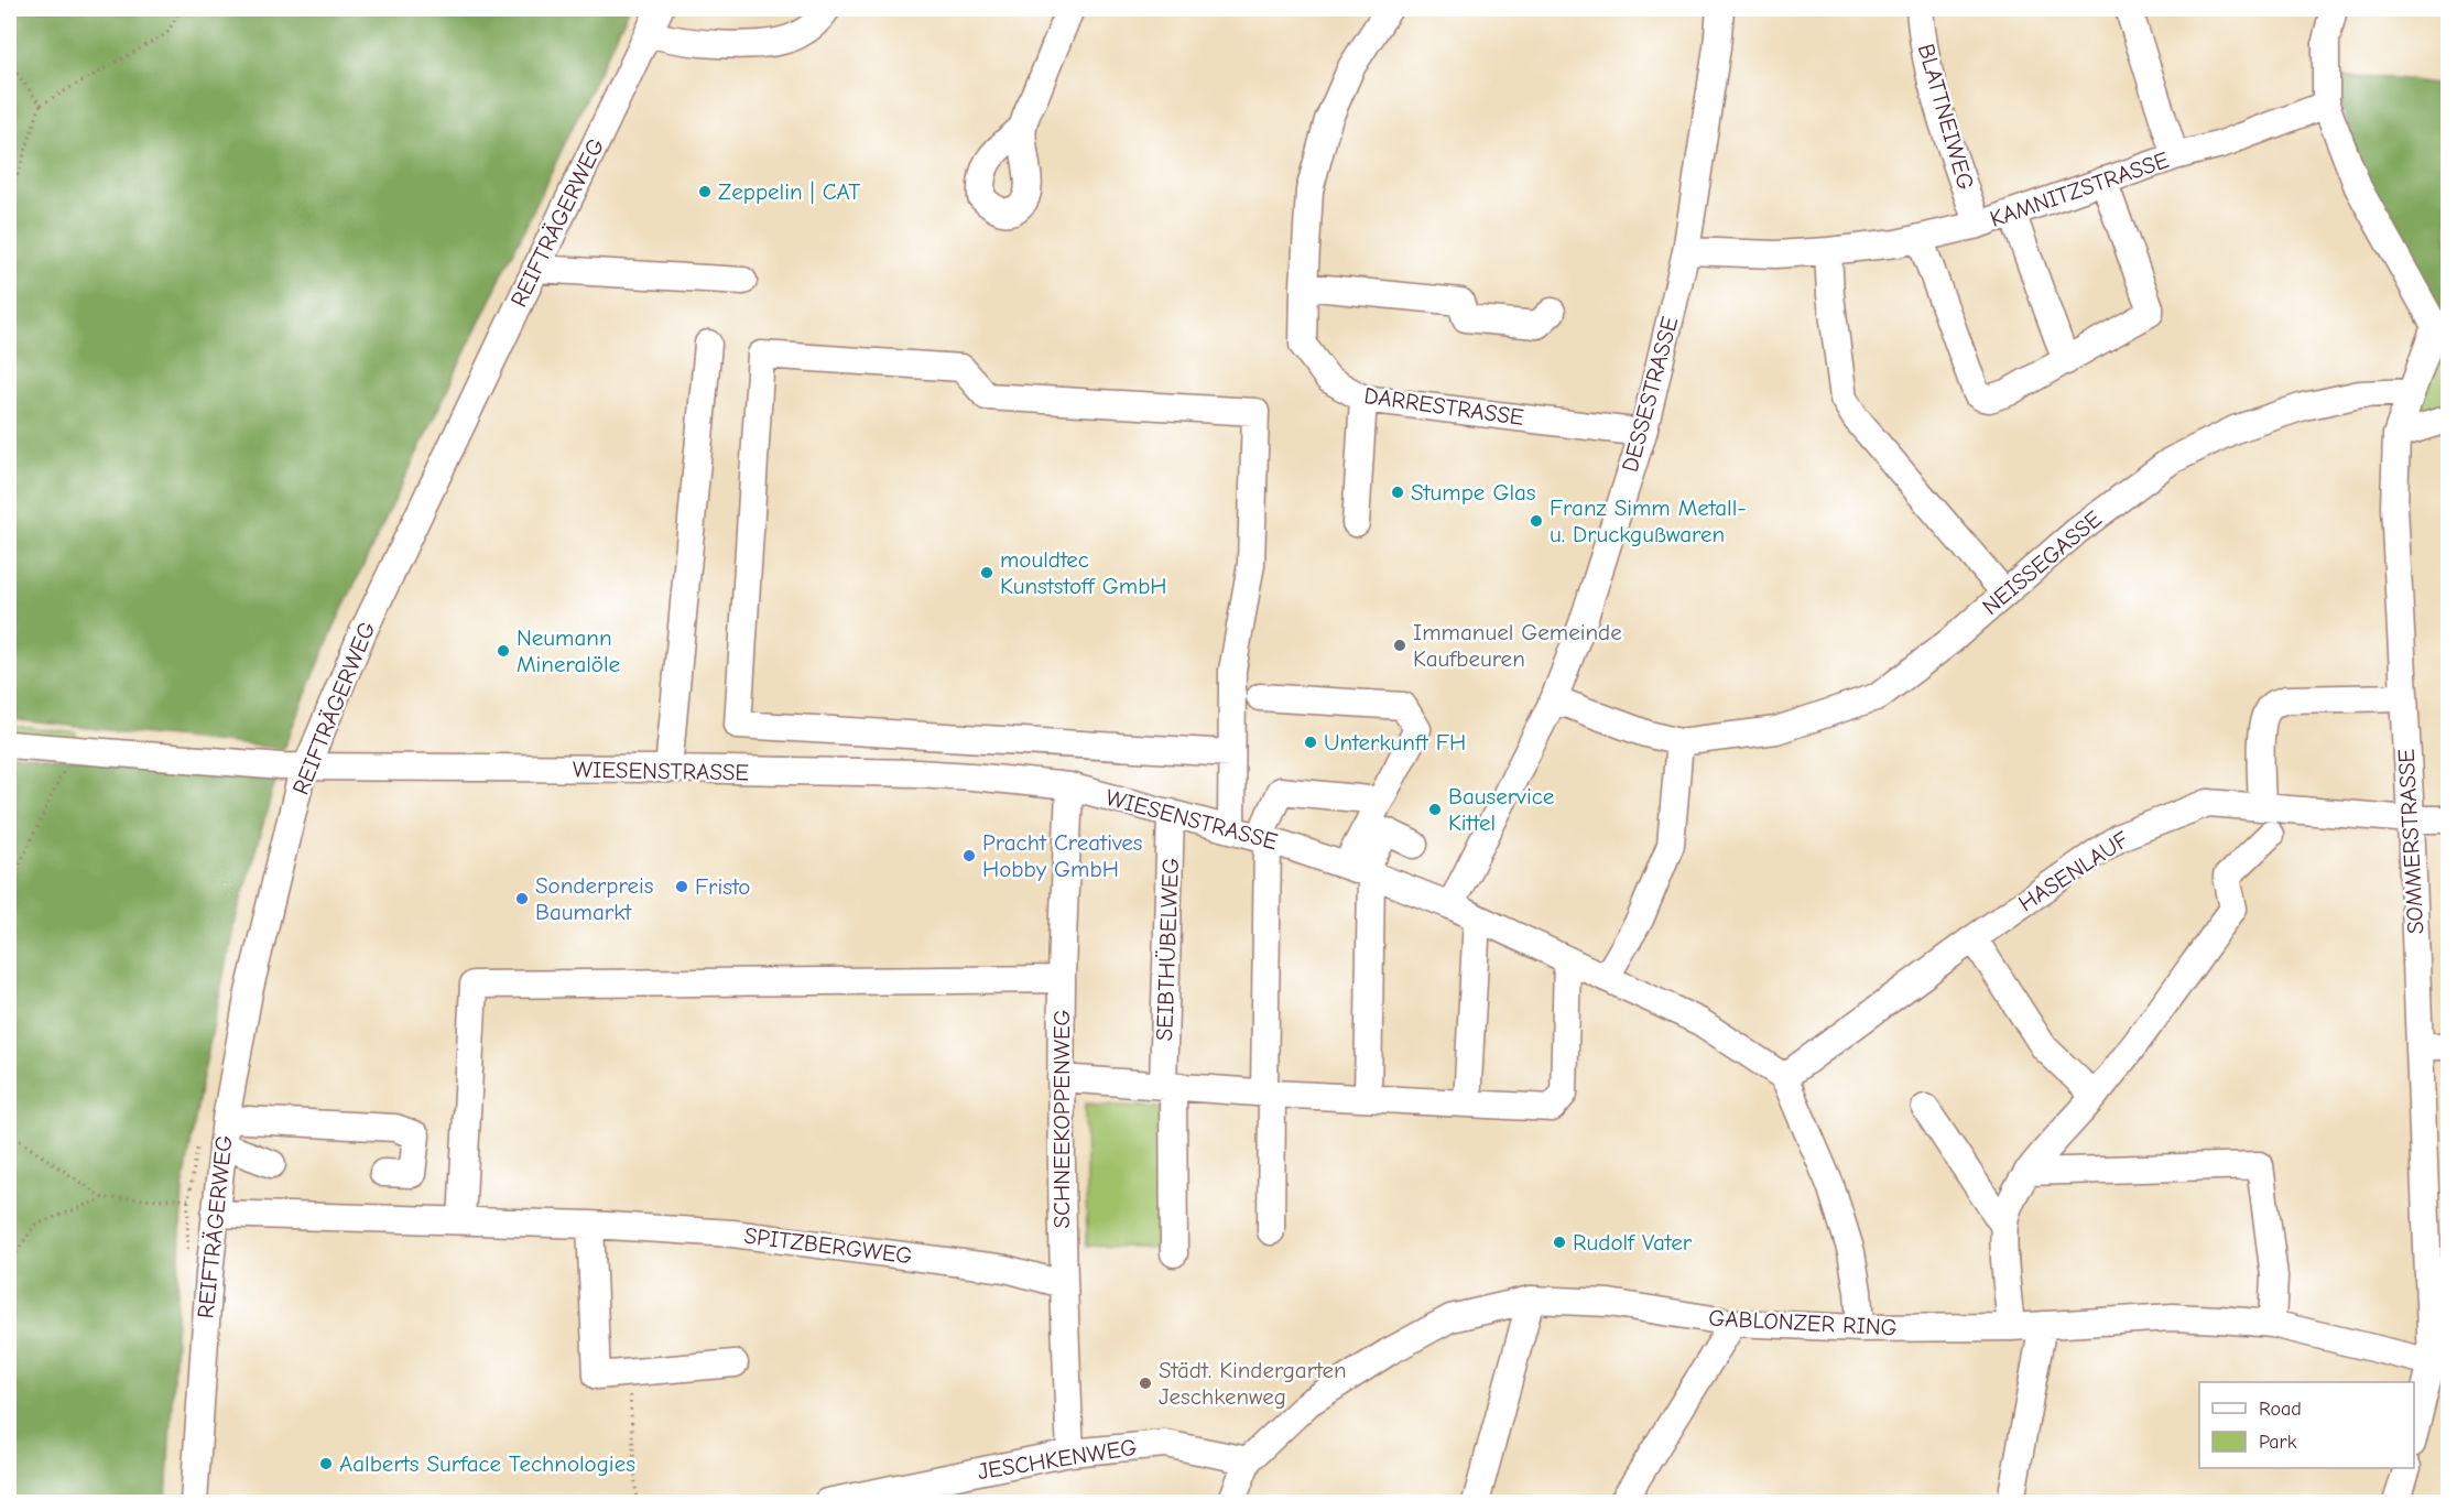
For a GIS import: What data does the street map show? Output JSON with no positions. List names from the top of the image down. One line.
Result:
{"streets":{"street":["BLATTNEIWEG","KAMNITZSTRASSE","REIFTRÄGERWEG","DESSESTRASSE","DARRESTRASSE","NEISSEGASSE","WIESENSTRASSE","SOMMERSTRASSE","HASENLAUF","SEIBTHÜBELWEG","SCHNEEKOPPENWEG","SPITZBERGWEG","GABLONZER RING","JESCHKENWEG"]},"crossings":[["BLATTNEIWEG","KAMNITZSTRASSE"],["KAMNITZSTRASSE","DESSESTRASSE"],["REIFTRÄGERWEG","WIESENSTRASSE"],["REIFTRÄGERWEG","SPITZBERGWEG"],["DESSESTRASSE","DARRESTRASSE"],["DESSESTRASSE","NEISSEGASSE"],["DESSESTRASSE","WIESENSTRASSE"],["NEISSEGASSE","SOMMERSTRASSE"],["WIESENSTRASSE","HASENLAUF"],["WIESENSTRASSE","SEIBTHÜBELWEG"],["WIESENSTRASSE","SCHNEEKOPPENWEG"],["SOMMERSTRASSE","HASENLAUF"],["SOMMERSTRASSE","GABLONZER RING"],["SCHNEEKOPPENWEG","SPITZBERGWEG"],["SCHNEEKOPPENWEG","JESCHKENWEG"],["GABLONZER RING","JESCHKENWEG"]],"places":["Zeppelin | CAT","Stumpe Glas","Franz Simm Metall- u. Druckgußwaren","mouldtec Kunststoff GmbH","Immanuel Gemeinde Kaufbeuren","Neumann Mineralöle","Unterkunft FH","Bauservice Kittel","Pracht Creatives Hobby GmbH","Fristo","Sonderpreis Baumarkt","Rudolf Vater","Städt. Kindergarten Jeschkenweg","Aalberts Surface Technologies"],"legend":["Road","Park"]}
